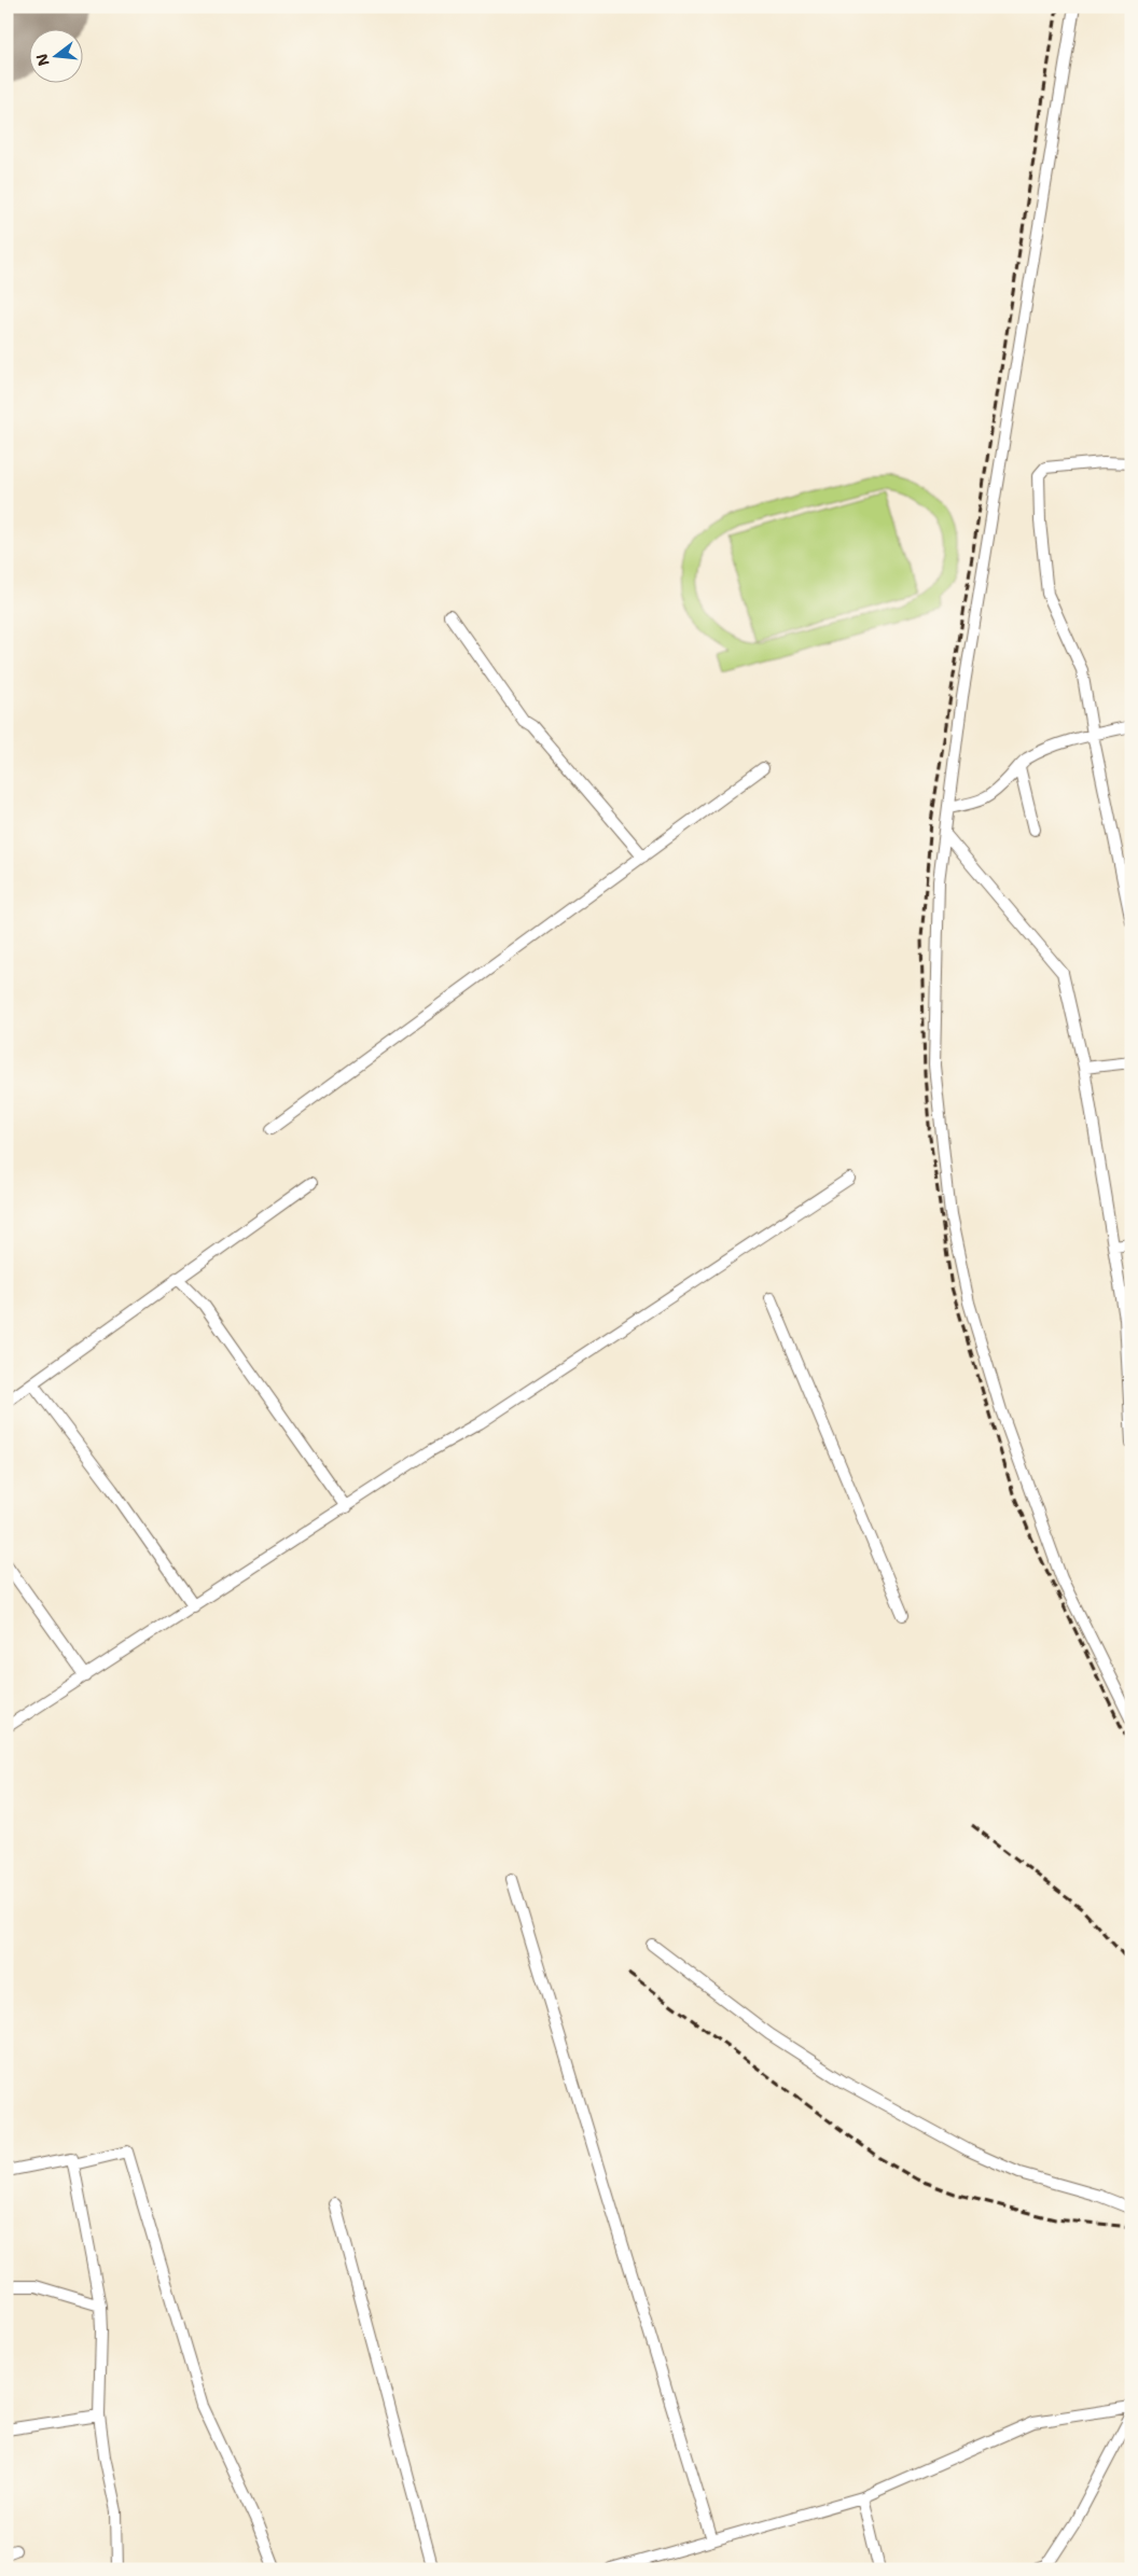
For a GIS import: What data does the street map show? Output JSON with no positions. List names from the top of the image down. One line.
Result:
{"north":"left"}
